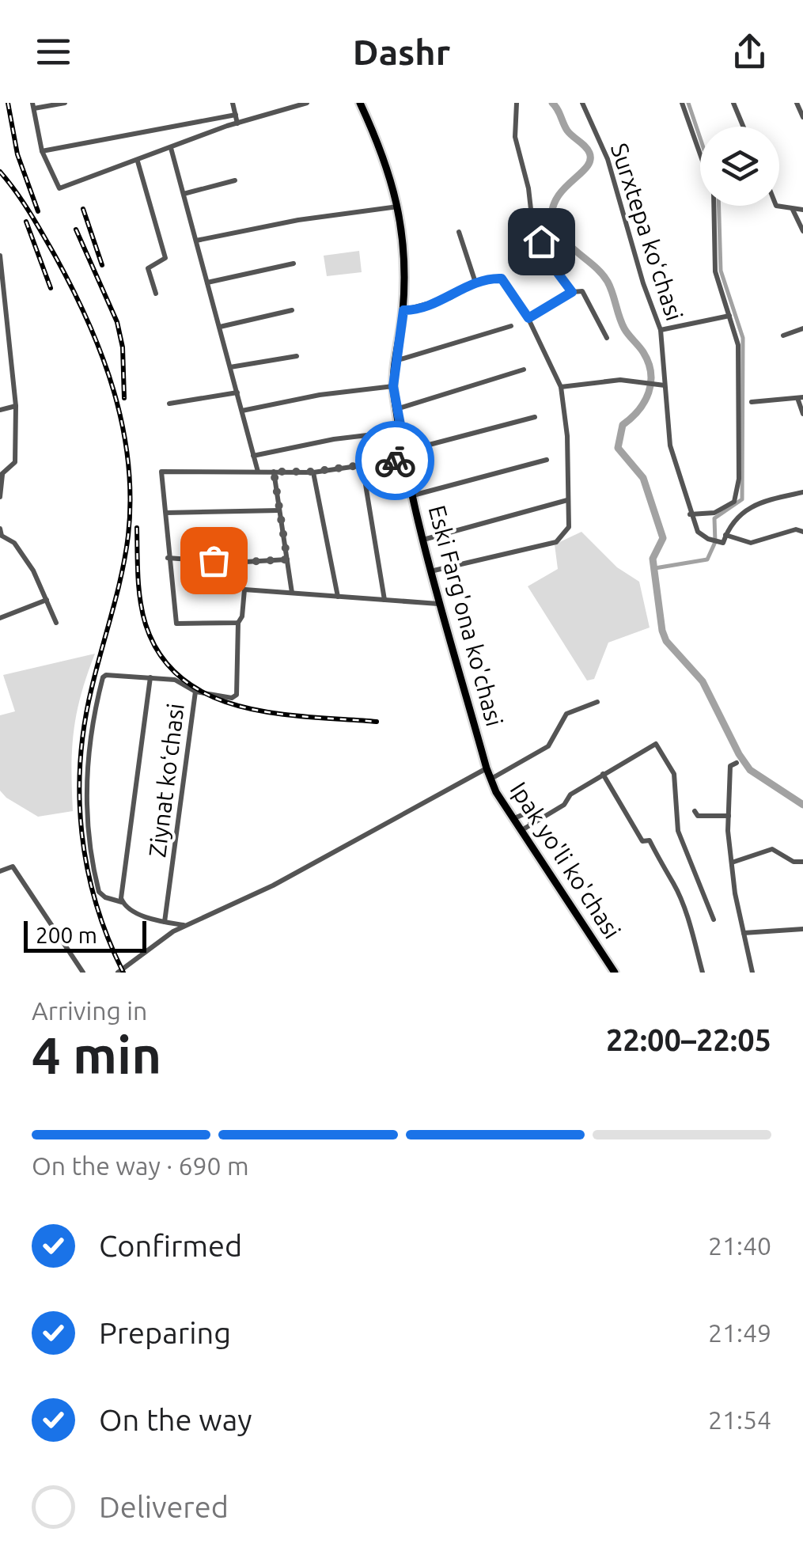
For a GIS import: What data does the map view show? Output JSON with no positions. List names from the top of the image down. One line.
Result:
{"streets":{"main road":["Eski Farg'ona ko'chasi","Ipak yo'li ko'chasi"],"street":["Surxtepa koʻchasi","Ziynat koʻchasi"]},"crossings":[["Eski Farg'ona ko'chasi","Ipak yo'li ko'chasi"]],"scale_bar":"200 m","page":{"header":"Dashr","scale":"200 m","heading":["4 min","Arriving in","22:00–22:05"],"bar":"On the way · 690 m","list":[["Confirmed","21:40"],["Preparing","21:49"],["On the way","21:54"],"Delivered"]}}
